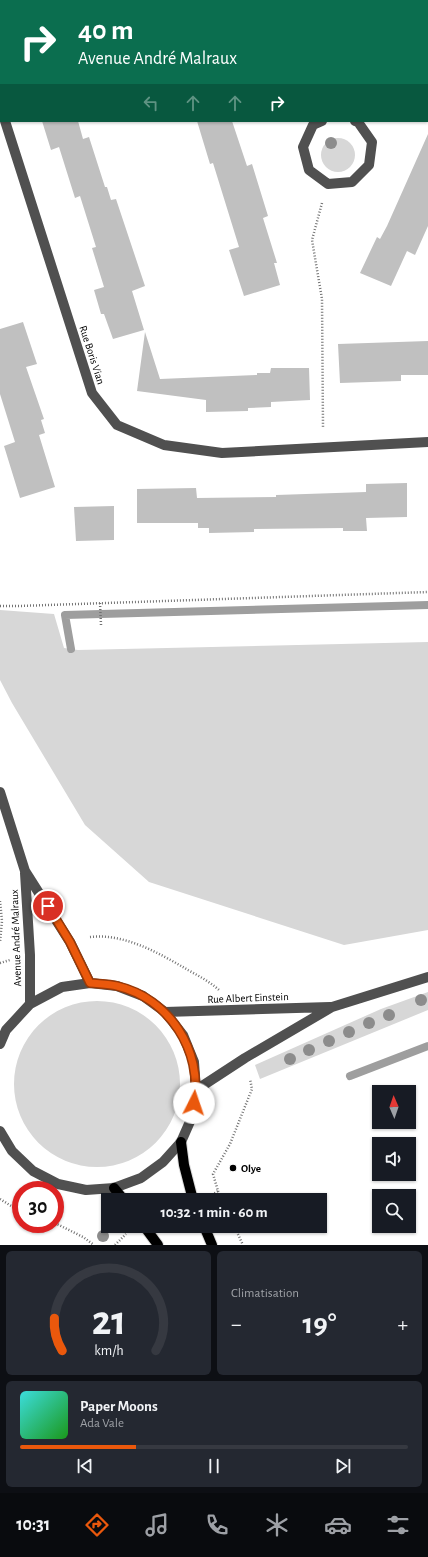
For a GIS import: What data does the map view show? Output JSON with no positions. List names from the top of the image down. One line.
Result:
{"streets":{"street":["Rue Boris Vian","Avenue André Malraux","Rue Albert Einstein"]},"places":["Olye"],"north":"top","page":{"turn":["40 m","Avenue André Malraux"],"limit":"30","trip":"10:32 · 1 min · 60 m","tile":"Climatisation","heat":["−","19°","+"],"song":["Paper Moons","Ada Vale"],"tabs":"10:31","gauge":["21","km/h"]}}
